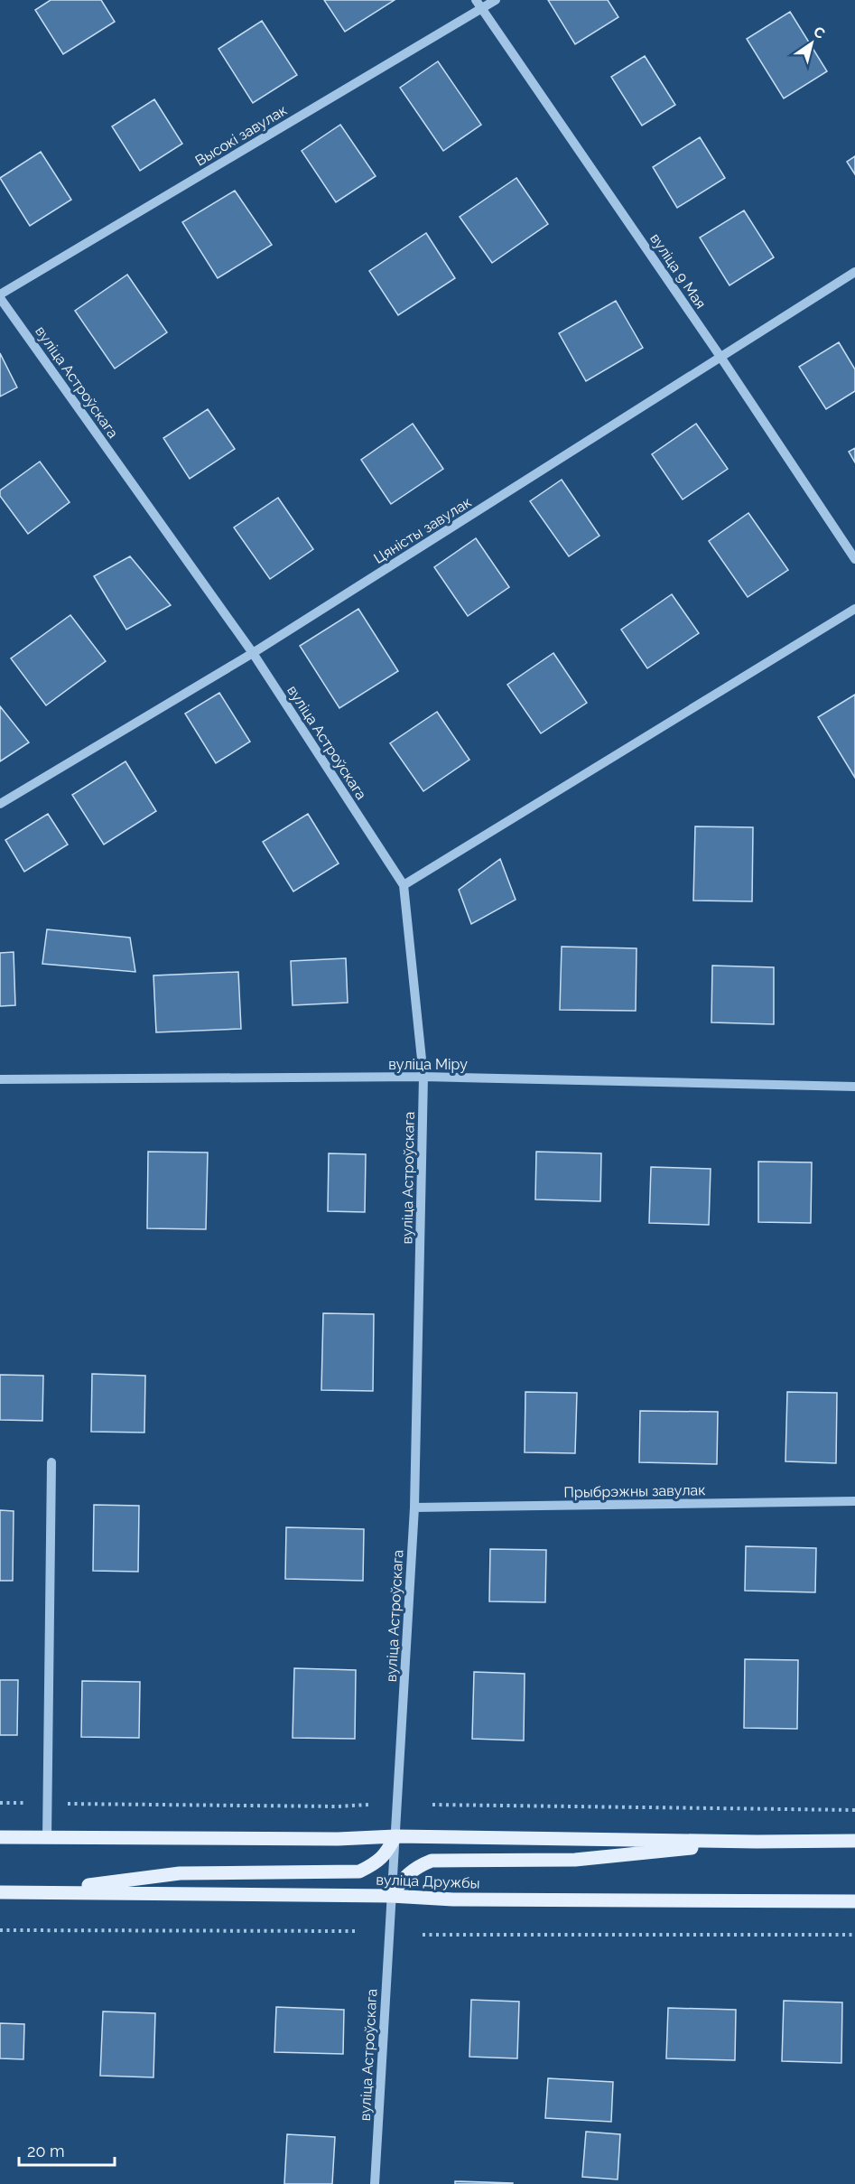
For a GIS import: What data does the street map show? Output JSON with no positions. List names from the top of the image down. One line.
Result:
{"streets":{"main road":["вуліца Дружбы"],"street":["Высокі завулак","вуліца 9 Мая","вуліца Астроўскага","Цяністы завулак","вуліца Міру","Прыбрэжны завулак"]},"crossings":[["Высокі завулак","вуліца 9 Мая"],["Высокі завулак","вуліца Астроўскага"],["вуліца 9 Мая","Цяністы завулак"],["вуліца Астроўскага","Цяністы завулак"],["вуліца Астроўскага","вуліца Міру"],["вуліца Астроўскага","Прыбрэжны завулак"],["вуліца Астроўскага","вуліца Дружбы"]],"scale_bar":"20 m","north":"top right"}
